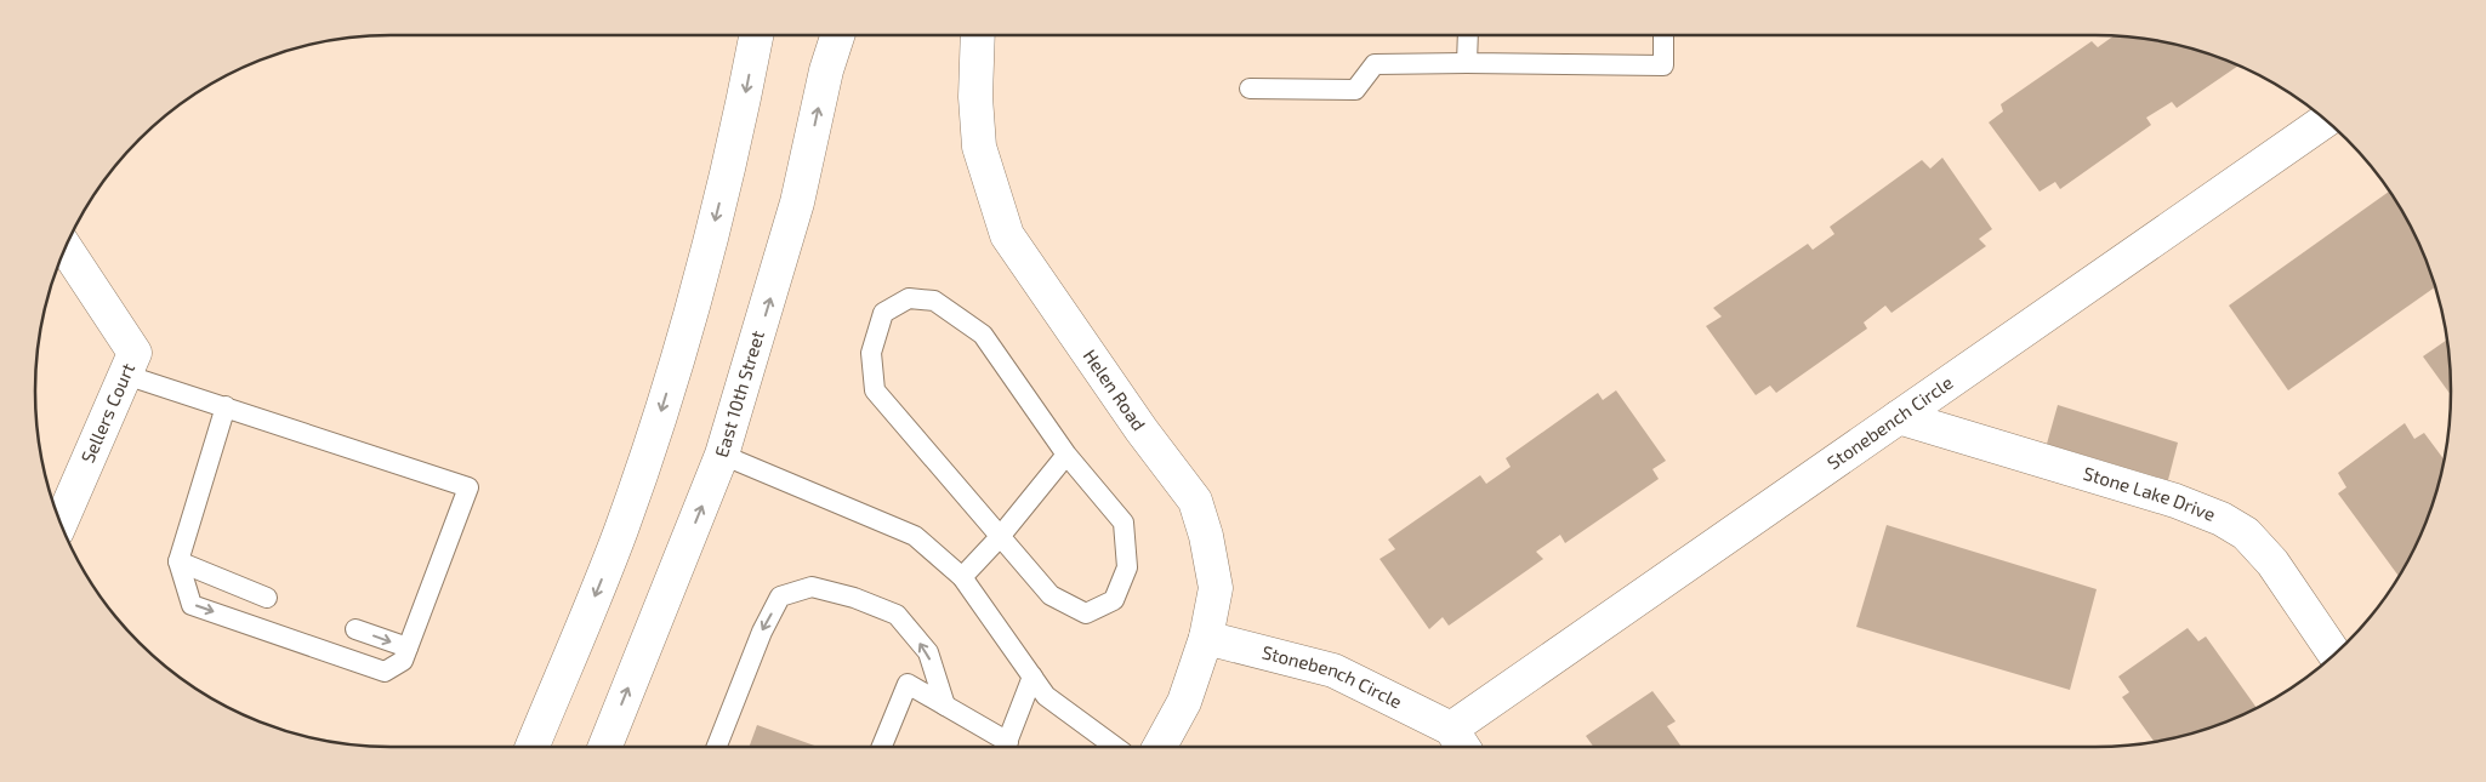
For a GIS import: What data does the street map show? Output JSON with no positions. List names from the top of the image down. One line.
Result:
{"streets":{"street":["Helen Road","East 10th Street","Sellers Court","Stonebench Circle","Stone Lake Drive"]},"crossings":[["Helen Road","Stonebench Circle"],["Stonebench Circle","Stone Lake Drive"]]}
